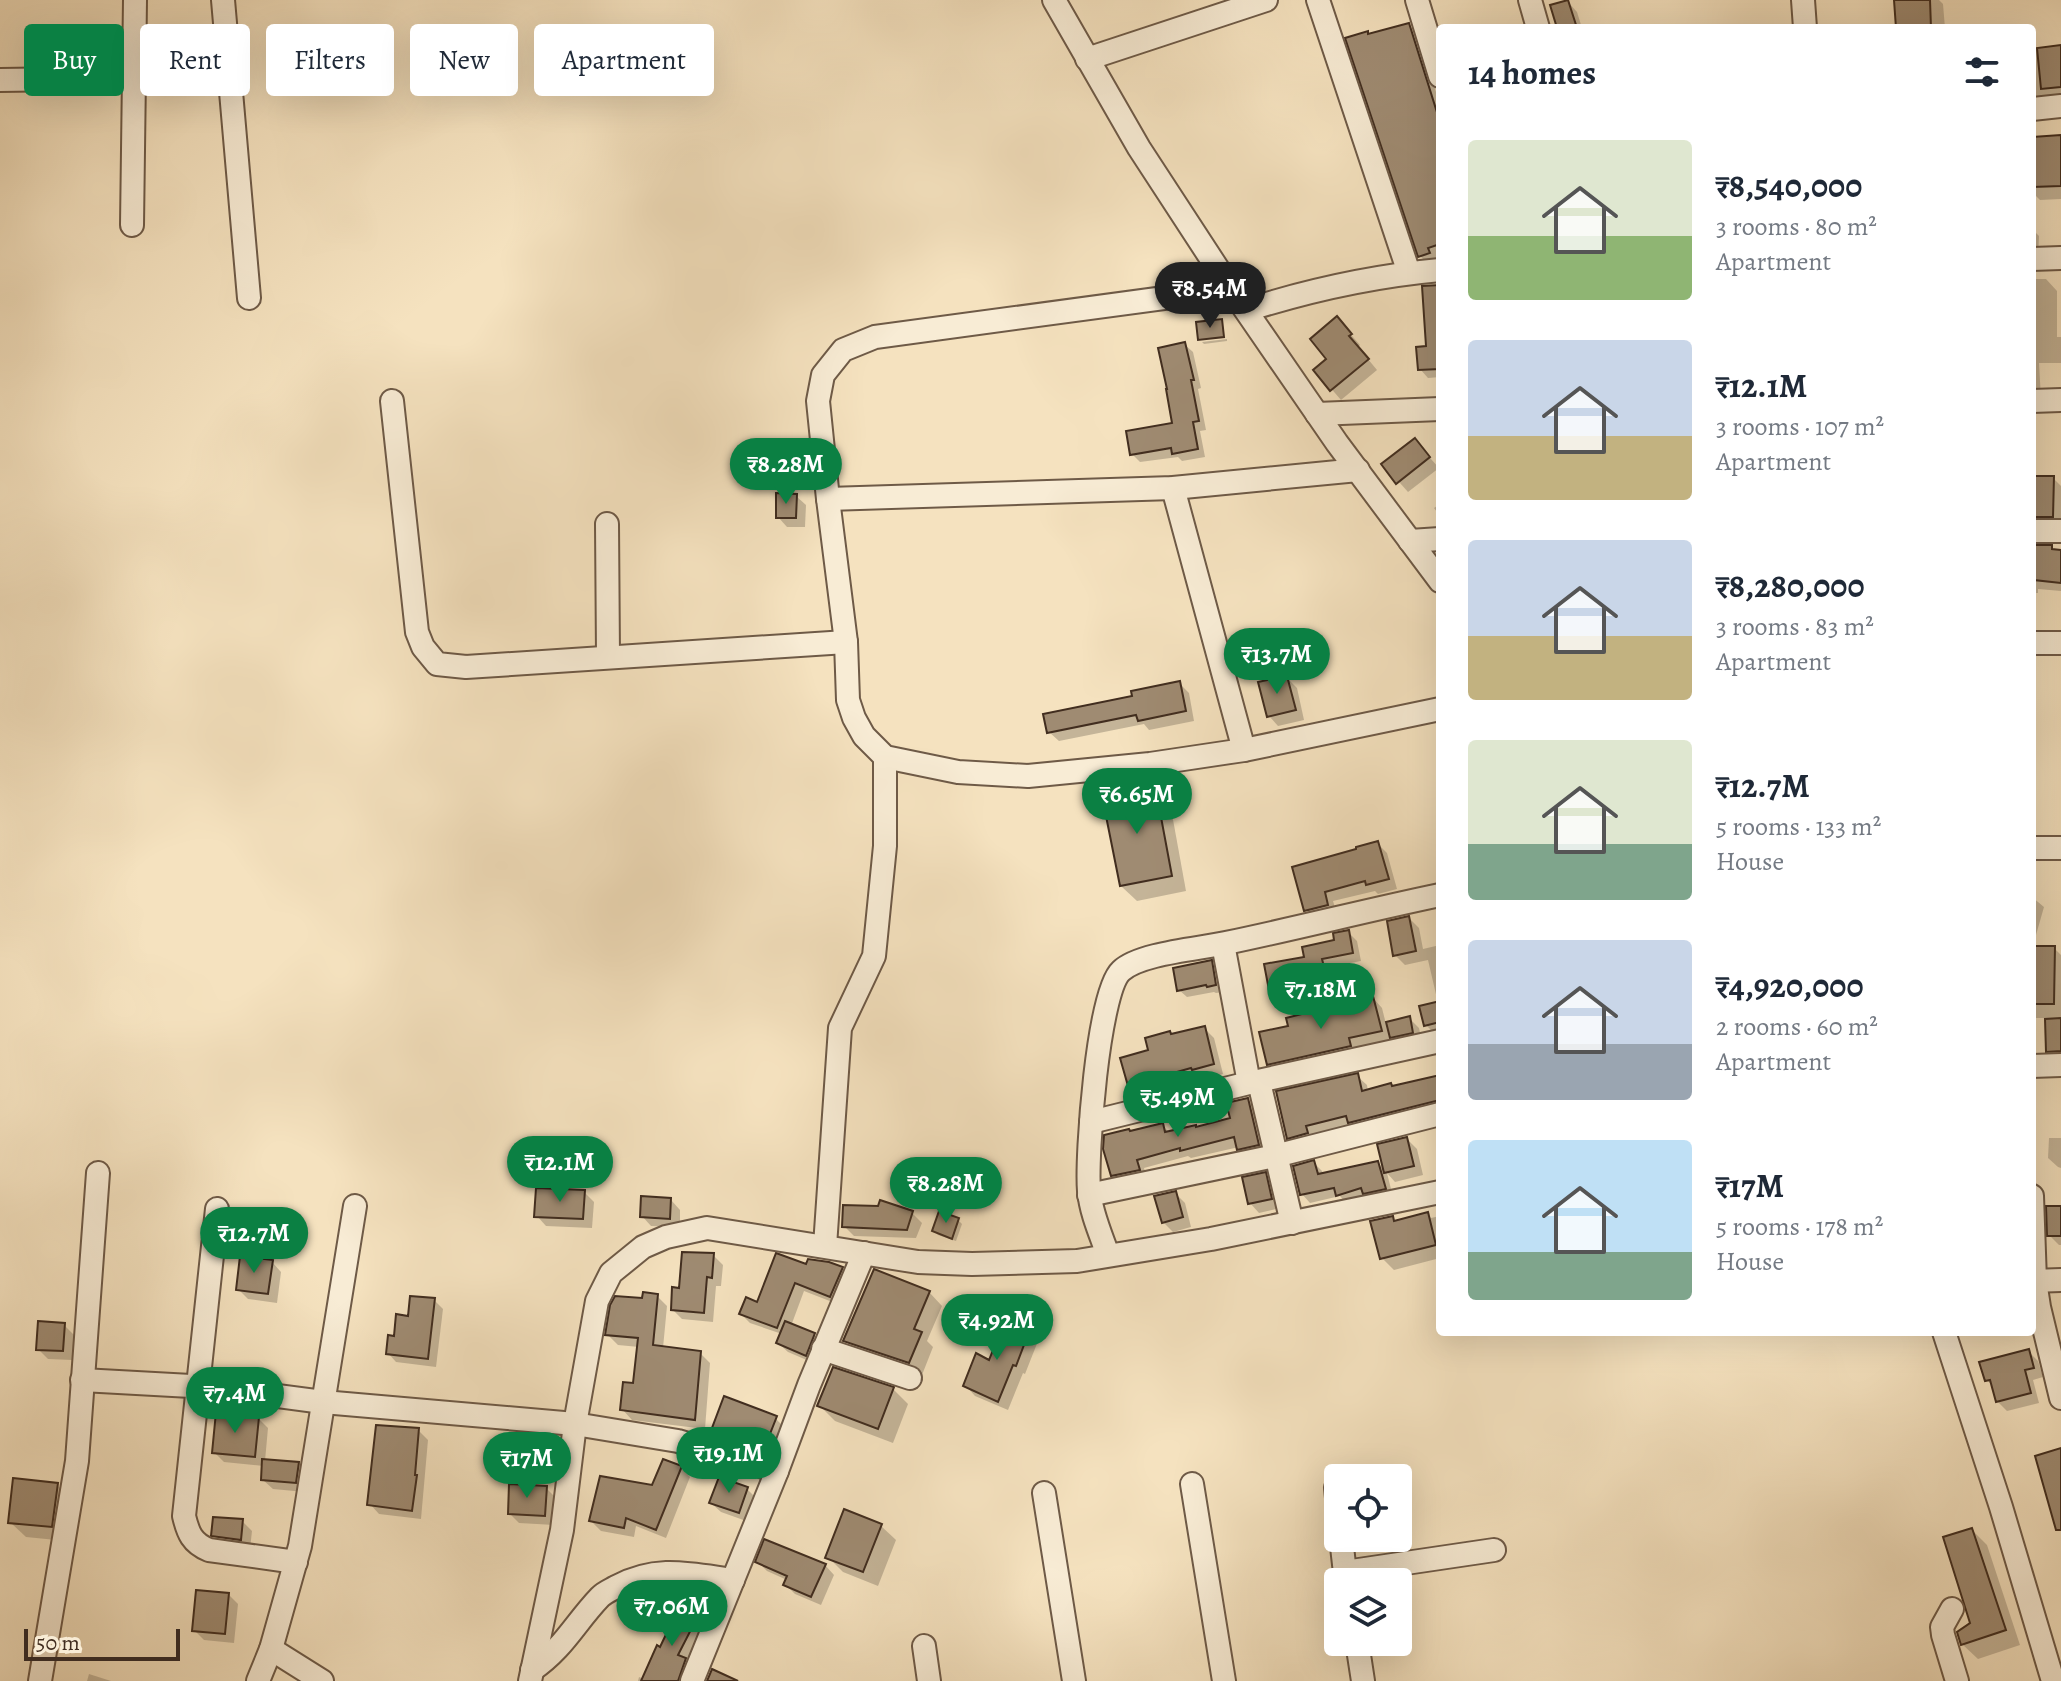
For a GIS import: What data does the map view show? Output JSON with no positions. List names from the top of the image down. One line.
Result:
{"scale_bar":"50 m","page":{"chip":["Buy","Rent","Filters","New","Apartment"],"heading":"14 homes","list":[{"name":"₹8,540,000","note":"3 rooms · 80 m² · Apartment"},{"name":"₹12.1M","note":"3 rooms · 107 m² · Apartment"},{"name":"₹8,280,000","note":"3 rooms · 83 m² · Apartment"},{"name":"₹12.7M","note":"5 rooms · 133 m² · House"},{"name":"₹4,920,000","note":"2 rooms · 60 m² · Apartment"},{"name":"₹17M","note":"5 rooms · 178 m² · House"}],"price":["₹8.54M","₹8.28M","₹13.7M","₹6.65M","₹7.18M","₹5.49M","₹12.1M","₹8.28M","₹12.7M","₹4.92M","₹7.4M","₹19.1M","₹17M","₹7.06M"],"scale":"50 m"}}
